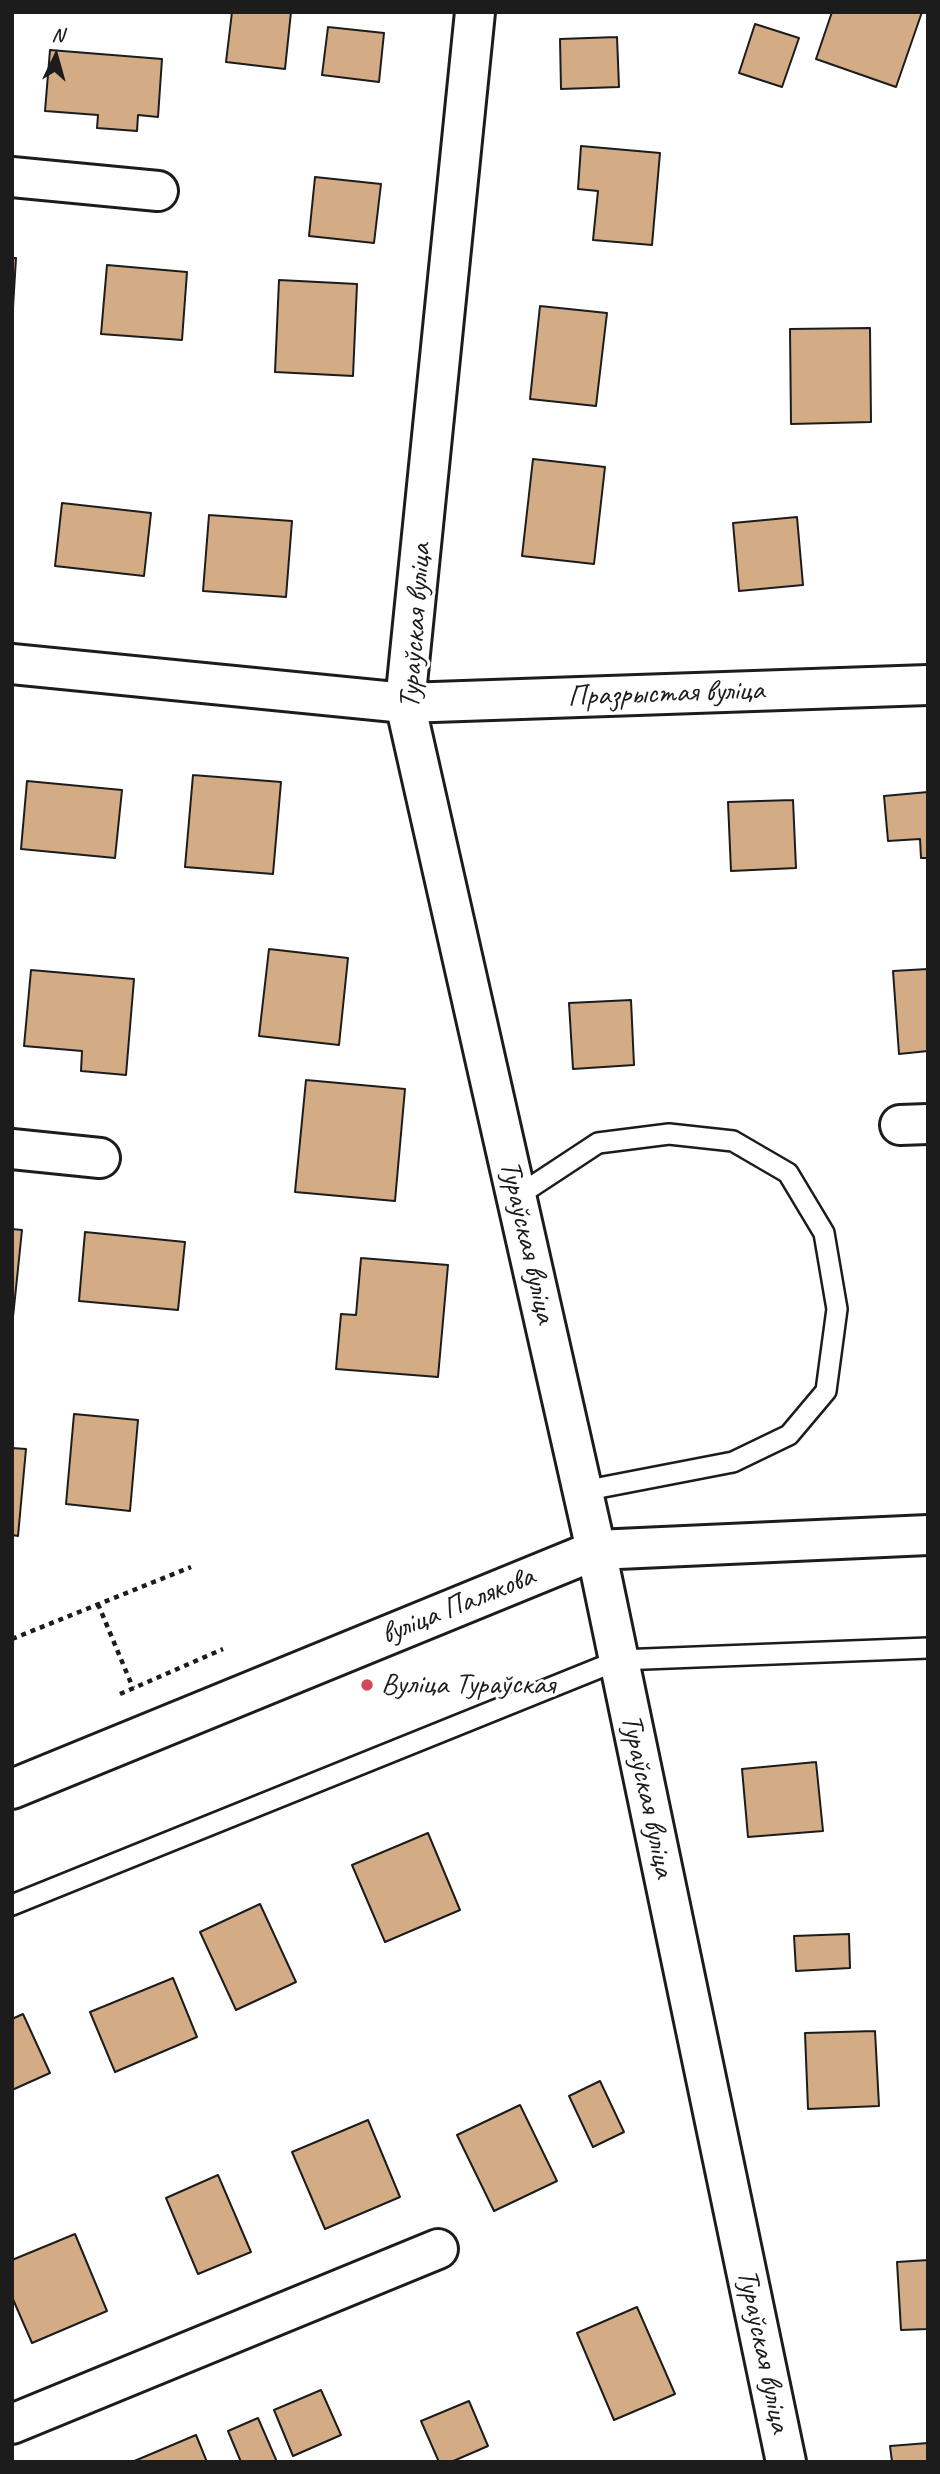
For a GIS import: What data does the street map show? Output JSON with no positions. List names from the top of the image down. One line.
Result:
{"streets":{"street":["Тураўская вуліца","Празрыстая вуліца","вуліца Палякова"]},"crossings":[["Тураўская вуліца","Празрыстая вуліца"],["Тураўская вуліца","вуліца Палякова"]],"places":["Вуліца Тураўская"],"north":"top"}
